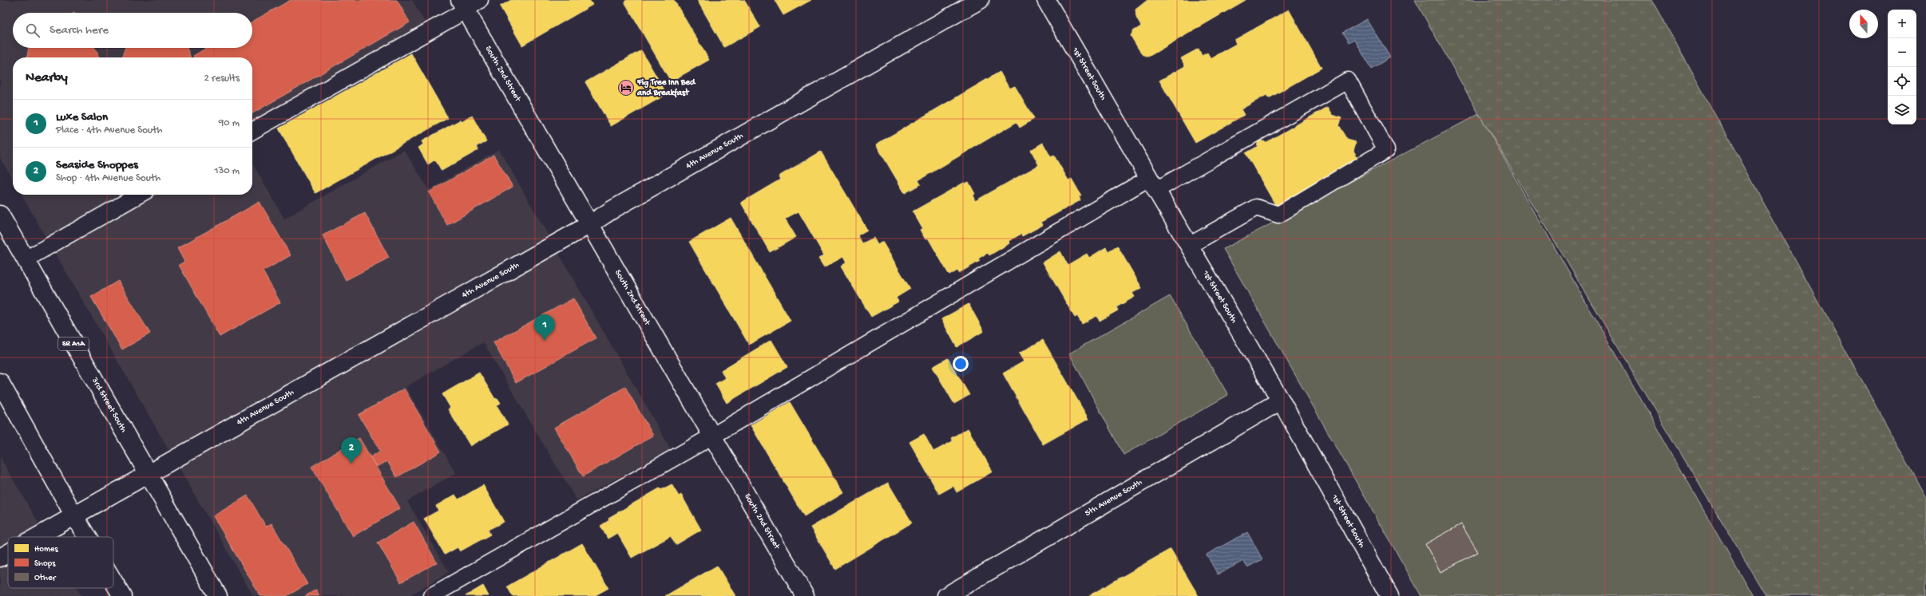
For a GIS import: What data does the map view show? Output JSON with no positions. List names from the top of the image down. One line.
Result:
{"streets":{"street":["South 2nd Street","1st Street South","4th Avenue South","SR A1A","3rd Street South","5th Avenue South"]},"crossings":[["South 2nd Street","4th Avenue South"],["1st Street South","5th Avenue South"],["4th Avenue South","3rd Street South"]],"places":{"hotel":["Fig Tree Inn Bed and Breakfast"]},"legend":["Homes","Shops","Other"],"north":"top","page":{"map_buttons":["+","−"],"search":"Search here","heading":["Nearby","2 results"],"list":[{"mark":"1","name":"Luxe Salon","note":"Place · 4th Avenue South","value":"90 m"},{"mark":"2","name":"Seaside Shoppes","note":"Shop · 4th Avenue South","value":"130 m"}],"pins":["1","2"]}}
